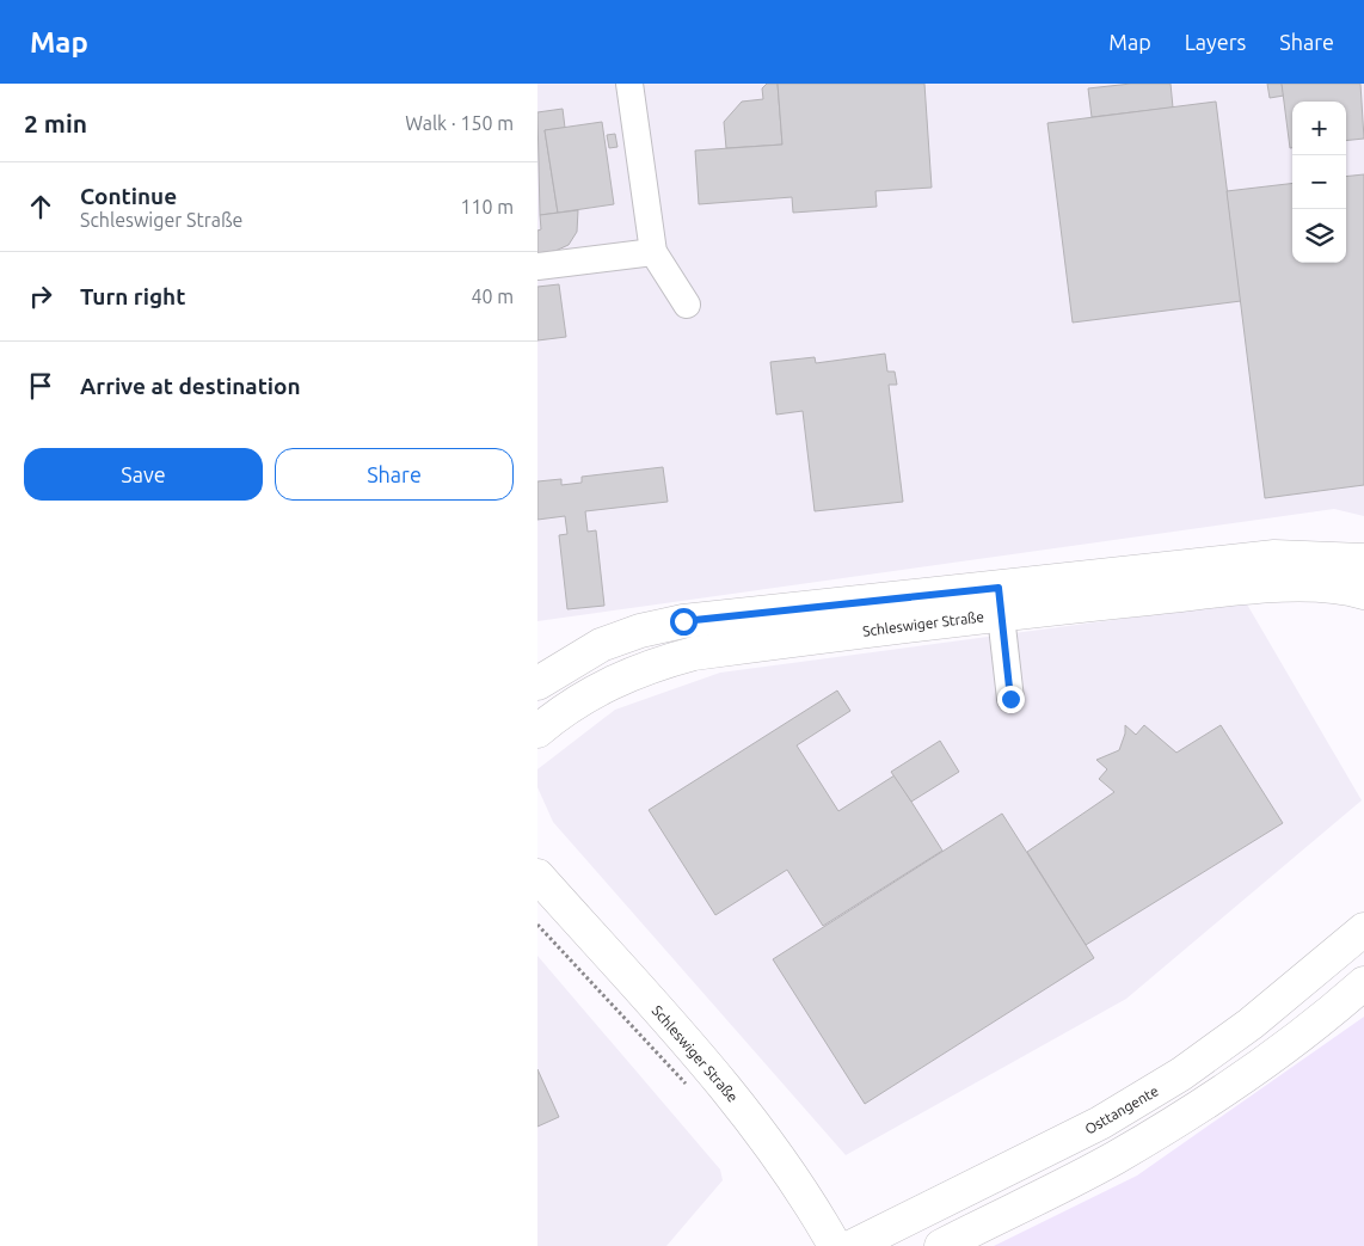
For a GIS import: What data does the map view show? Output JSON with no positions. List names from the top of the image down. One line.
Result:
{"streets":{"main road":["Schleswiger Straße","Osttangente"]},"page":{"header":"Map","nav":["Map","Layers","Share"],"heading":["2 min","Walk · 150 m"],"map_buttons":["+","−"],"list":[["Continue","Schleswiger Straße","110 m"],["Turn right","40 m"],"Arrive at destination"],"buttons":["Save","Share"]}}
